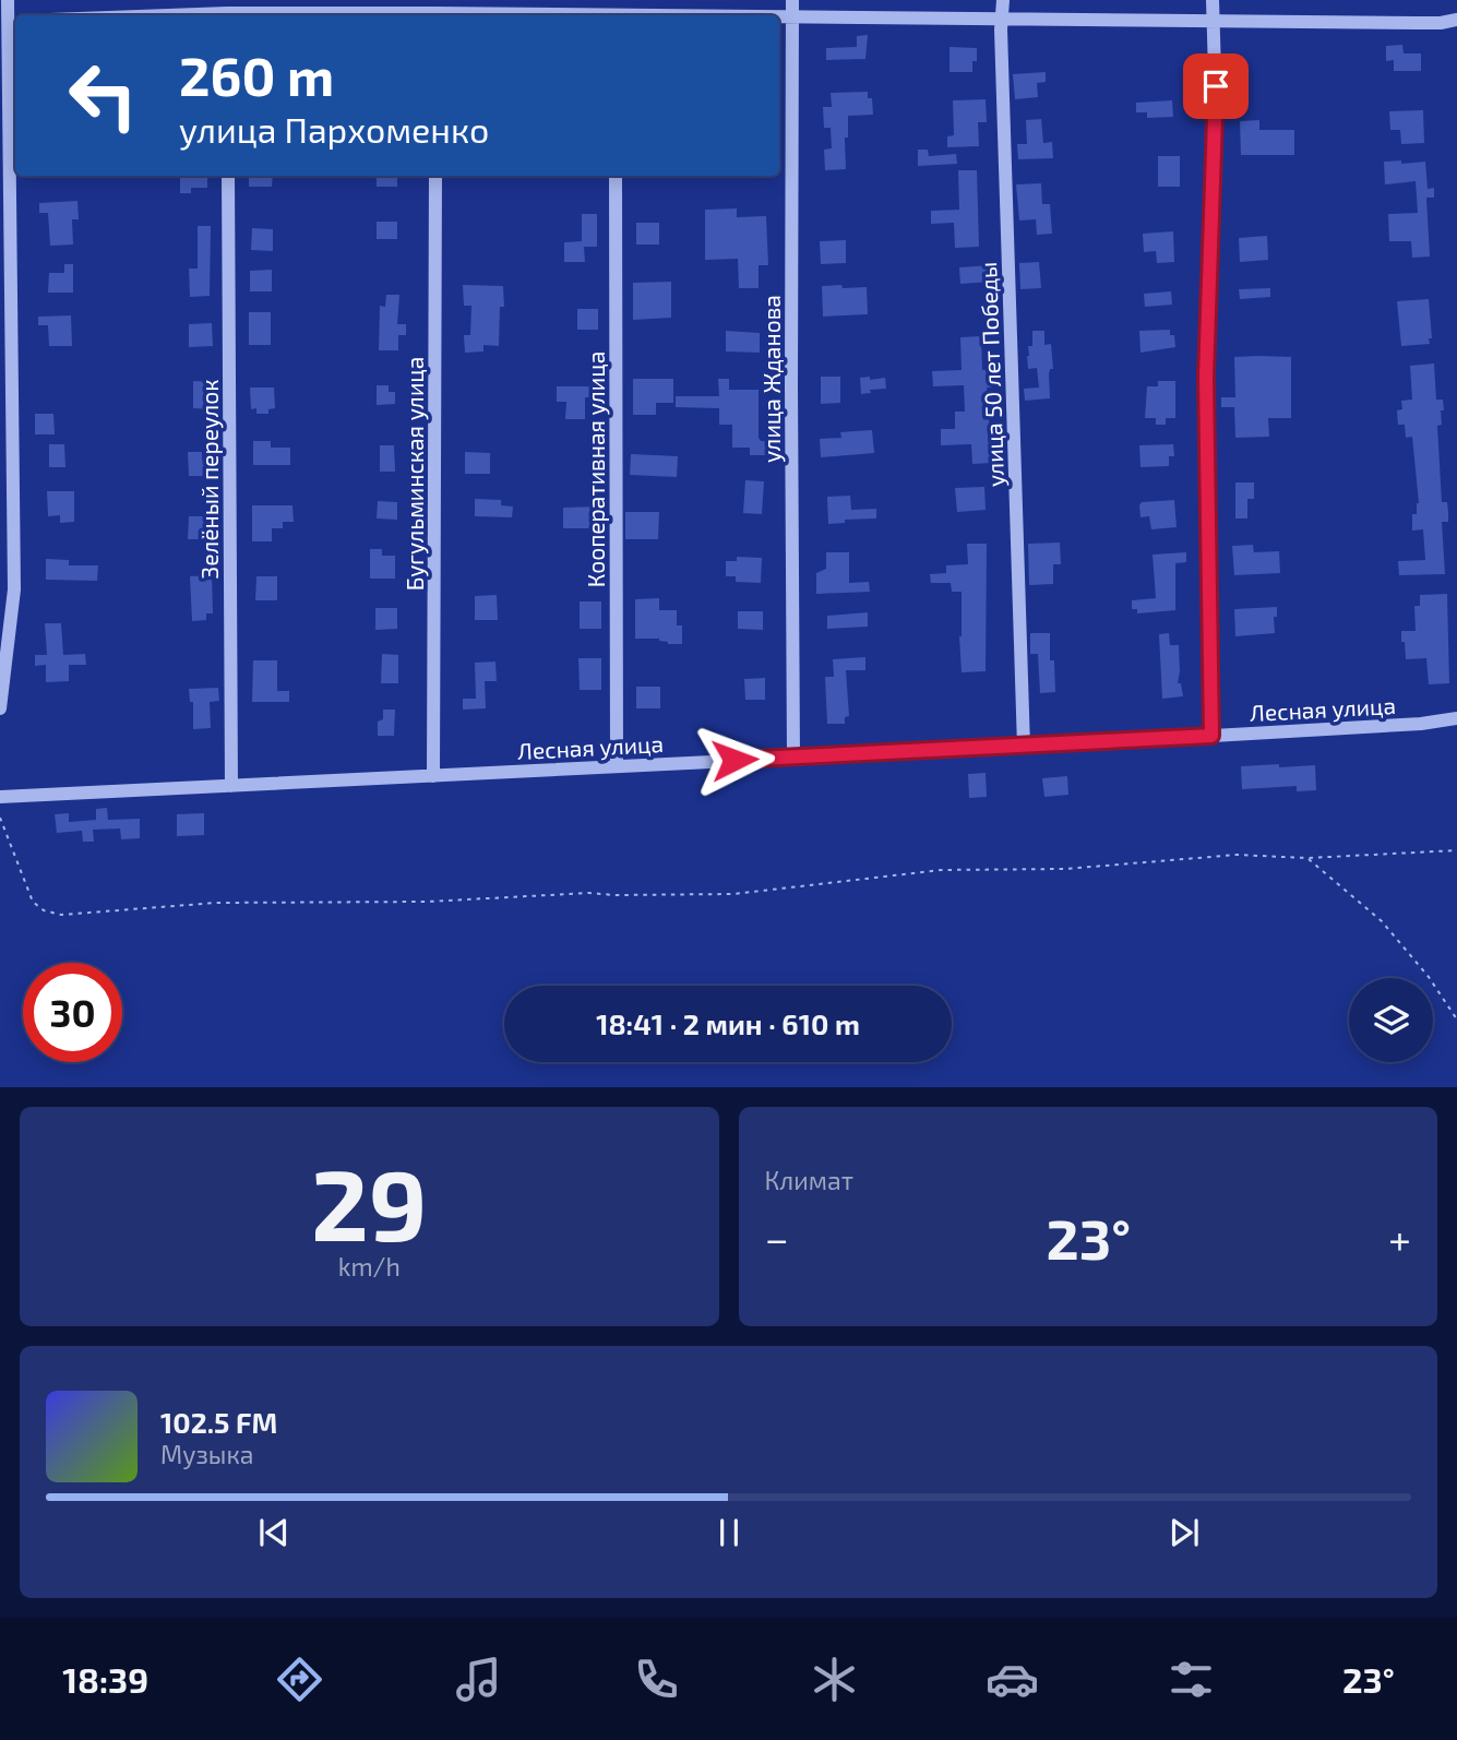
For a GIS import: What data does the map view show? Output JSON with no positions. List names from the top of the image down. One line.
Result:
{"streets":{"street":["улица 50 лет Победы","улица Жданова","Кооперативная улица","Бугульминская улица","Зелёный переулок","Лесная улица"]},"crossings":[["улица 50 лет Победы","Лесная улица"],["улица Жданова","Лесная улица"],["Кооперативная улица","Лесная улица"],["Бугульминская улица","Лесная улица"],["Зелёный переулок","Лесная улица"]],"page":{"turn":["260 m","улица Пархоменко"],"limit":"30","trip":"18:41 · 2 мин · 610 m","tile":[["29","km/h"],"Климат"],"heat":["−","23°","+"],"song":["102.5 FM","Музыка"],"tabs":["18:39","23°"]}}
